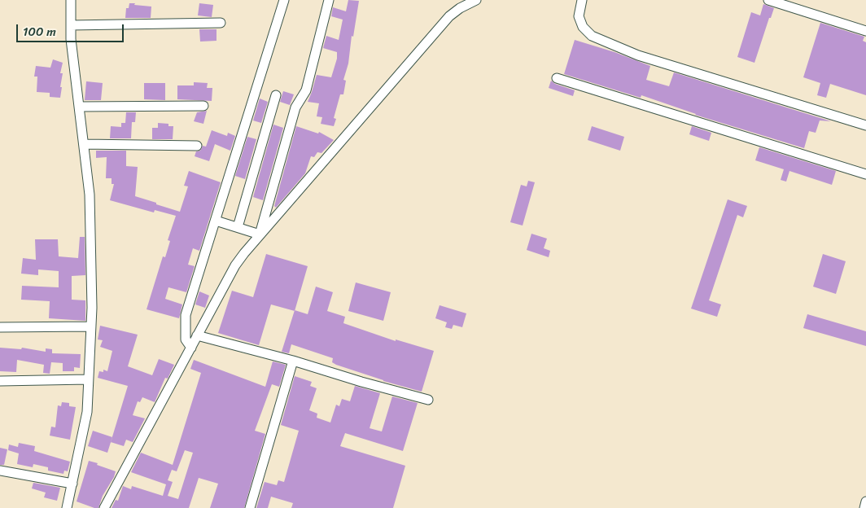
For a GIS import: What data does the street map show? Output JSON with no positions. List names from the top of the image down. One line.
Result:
{"scale_bar":"100 m"}
